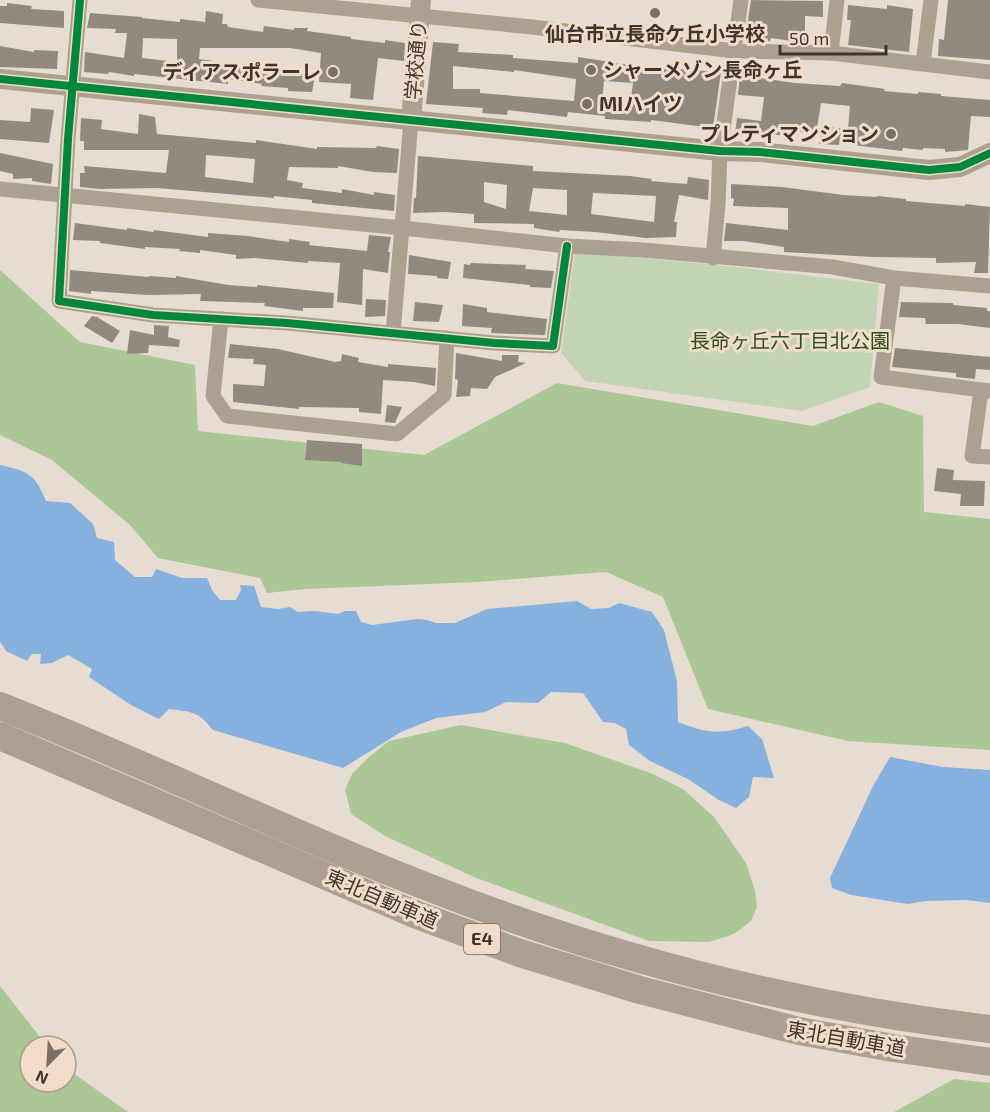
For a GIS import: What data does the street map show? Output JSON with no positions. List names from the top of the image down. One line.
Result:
{"streets":{"highway":["東北自動車道","E4"],"street":["学校通り"]},"parks":["長命ヶ丘六丁目北公園"],"places":["仙台市立長命ケ丘小学校","シャーメゾン長命ヶ丘","ディアスポラーレ","MIハイツ","プレティマンション"],"scale_bar":"50 m","north":"bottom left"}
